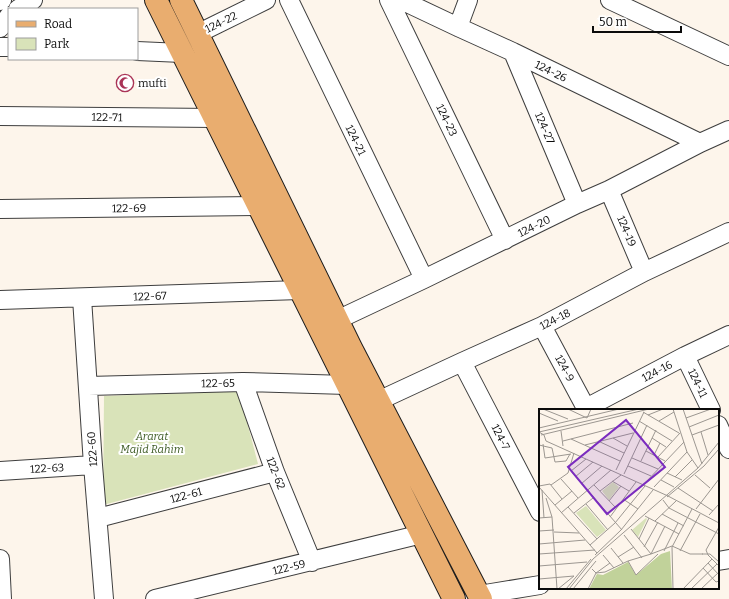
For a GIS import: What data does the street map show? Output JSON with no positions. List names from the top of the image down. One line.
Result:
{"streets":{"street":["124-22","124-26","122-71","124-23","124-27","124-21","122-69","124-20","124-19","122-67","124-18","124-9","124-16","122-65","124-11","124-7","122-60","122-63","122-62","122-61","122-59"]},"crossings":[["124-26","124-27"],["124-26","124-20"],["124-23","124-20"],["124-27","124-20"],["124-21","124-20"],["124-20","124-19"],["124-19","124-18"],["122-67","122-60"],["124-18","124-9"],["124-18","124-7"],["124-9","124-16"],["124-16","124-11"],["122-65","122-60"],["122-65","122-62"],["122-60","122-63"],["122-60","122-61"],["122-62","122-61"],["122-62","122-59"]],"parks":["Ararat Majid Rahim"],"places":{"mosque":["mufti"]},"legend":["Road","Park"],"scale_bar":"50 m"}
